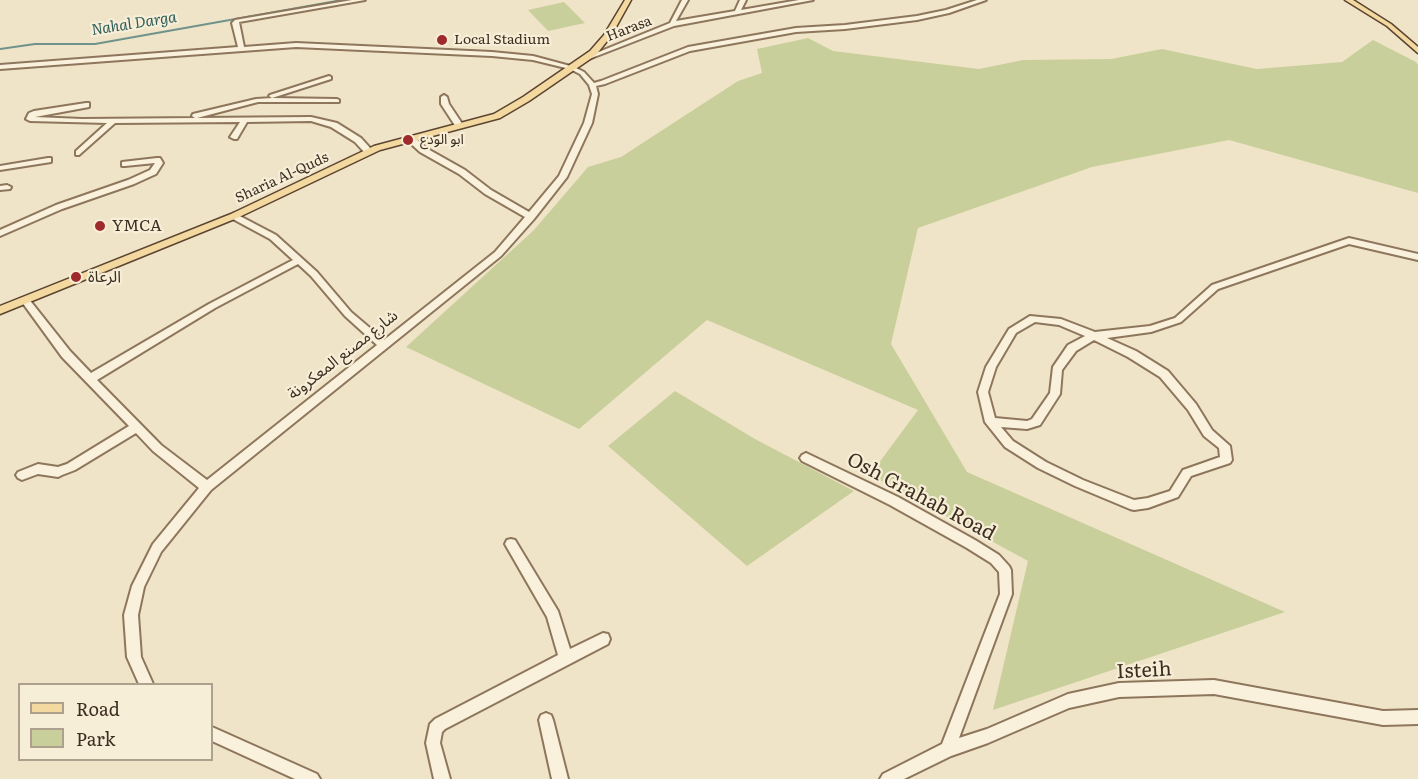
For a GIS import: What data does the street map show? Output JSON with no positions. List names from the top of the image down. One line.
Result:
{"streets":{"main road":["Sharia Al-Quds"],"street":["Harasa","شارع مصنع المعكرونة","Osh Grahab Road","Isteih"]},"crossings":[["Harasa","Sharia Al-Quds"],["Osh Grahab Road","Isteih"]],"water":["Nahal Darga"],"places":["Local Stadium","ابو الودع","YMCA","الرعاة"],"legend":["Road","Park"]}
